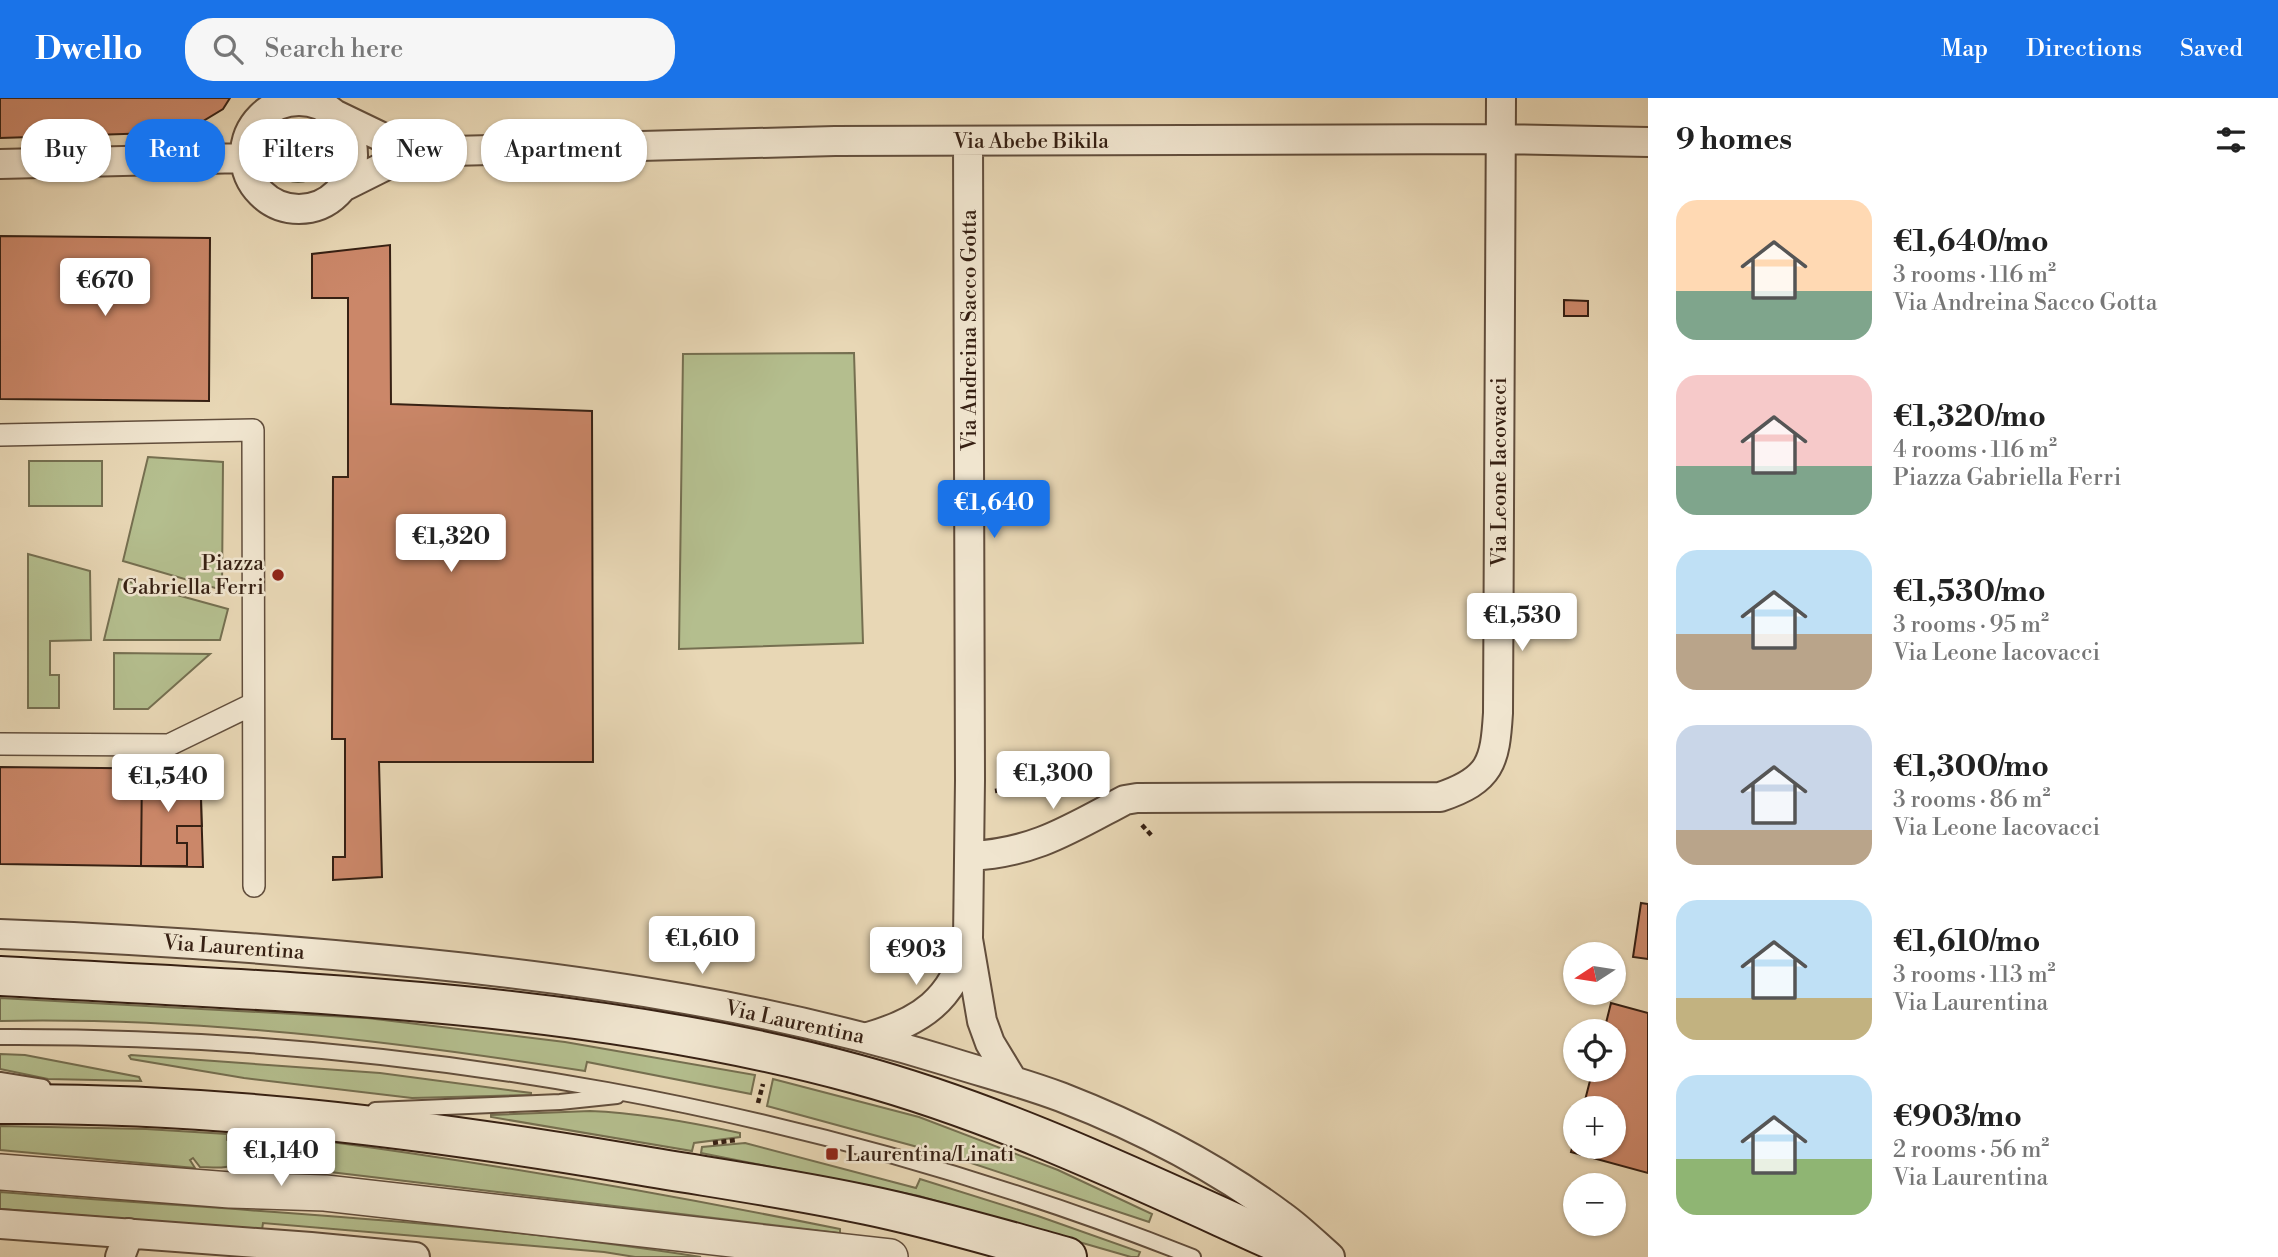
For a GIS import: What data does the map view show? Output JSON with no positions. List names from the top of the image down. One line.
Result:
{"streets":{"main road":["Via Laurentina"],"street":["Via Abebe Bikila","Via Andreina Sacco Gotta","Via Leone Iacovacci"]},"crossings":[["Via Abebe Bikila","Via Andreina Sacco Gotta"],["Via Abebe Bikila","Via Leone Iacovacci"],["Via Andreina Sacco Gotta","Via Leone Iacovacci"]],"places":{"other":["Piazza Gabriella Ferri"],"transit":["Laurentina/Linati"]},"north":"left","page":{"header":"Dwello","search":"Search here","nav":["Map","Directions","Saved"],"heading":"9 homes","chip":["Buy","Rent","Filters","New","Apartment"],"list":[{"name":"€1,640/mo","note":"3 rooms · 116 m² · Via Andreina Sacco Gotta"},{"name":"€1,320/mo","note":"4 rooms · 116 m² · Piazza Gabriella Ferri"},{"name":"€1,530/mo","note":"3 rooms · 95 m² · Via Leone Iacovacci"},{"name":"€1,300/mo","note":"3 rooms · 86 m² · Via Leone Iacovacci"},{"name":"€1,610/mo","note":"3 rooms · 113 m² · Via Laurentina"},{"name":"€903/mo","note":"2 rooms · 56 m² · Via Laurentina"}],"price":["€670","€1,640","€1,320","€1,530","€1,300","€1,540","€1,610","€903","€1,140"],"map_buttons":["+","−"]}}
